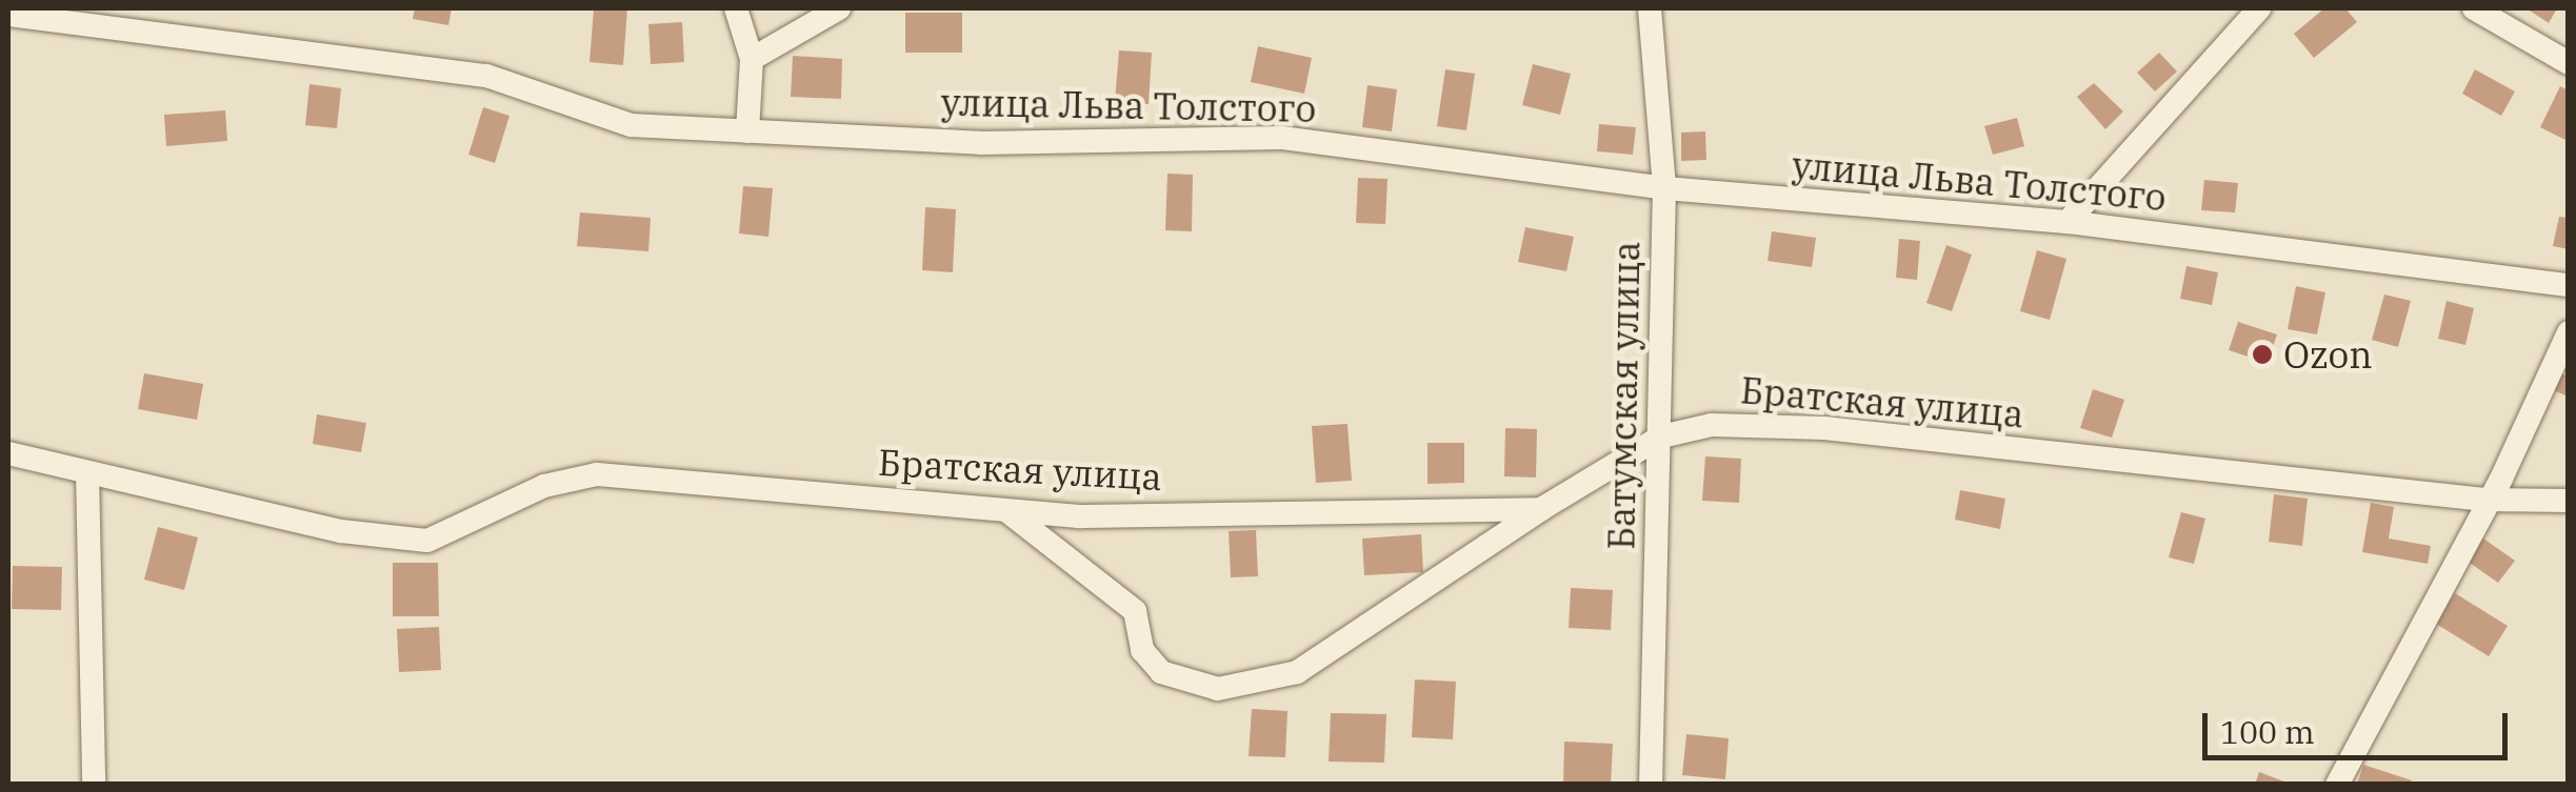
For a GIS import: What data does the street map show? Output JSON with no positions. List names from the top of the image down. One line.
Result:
{"streets":{"street":["улица Льва Толстого","Батумская улица","Братская улица"]},"crossings":[["улица Льва Толстого","Батумская улица"],["Батумская улица","Братская улица"]],"places":["Ozon"],"scale_bar":"100 m"}
